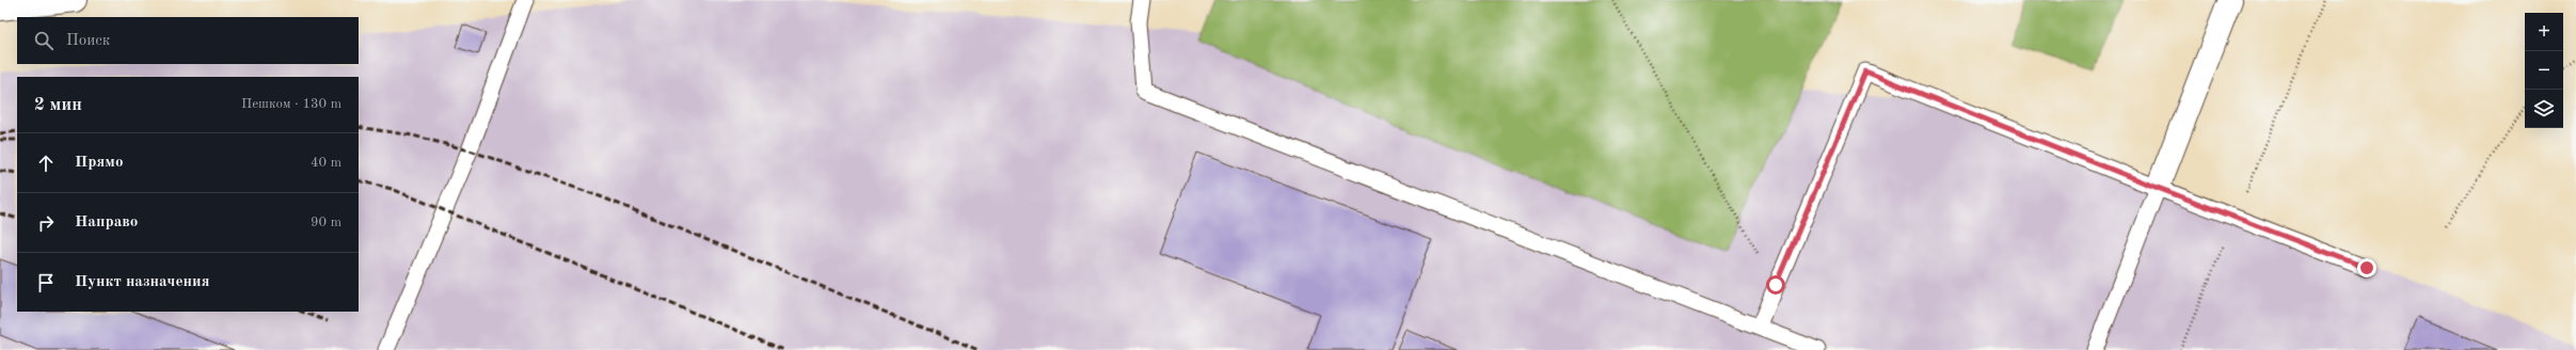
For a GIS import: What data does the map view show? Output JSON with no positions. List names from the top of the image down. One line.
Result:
{"page":{"map_buttons":["+","−"],"search":"Поиск","heading":["2 мин","Пешком · 130 m"],"list":[["Прямо","40 m"],["Направо","90 m"],"Пункт назначения"]}}
